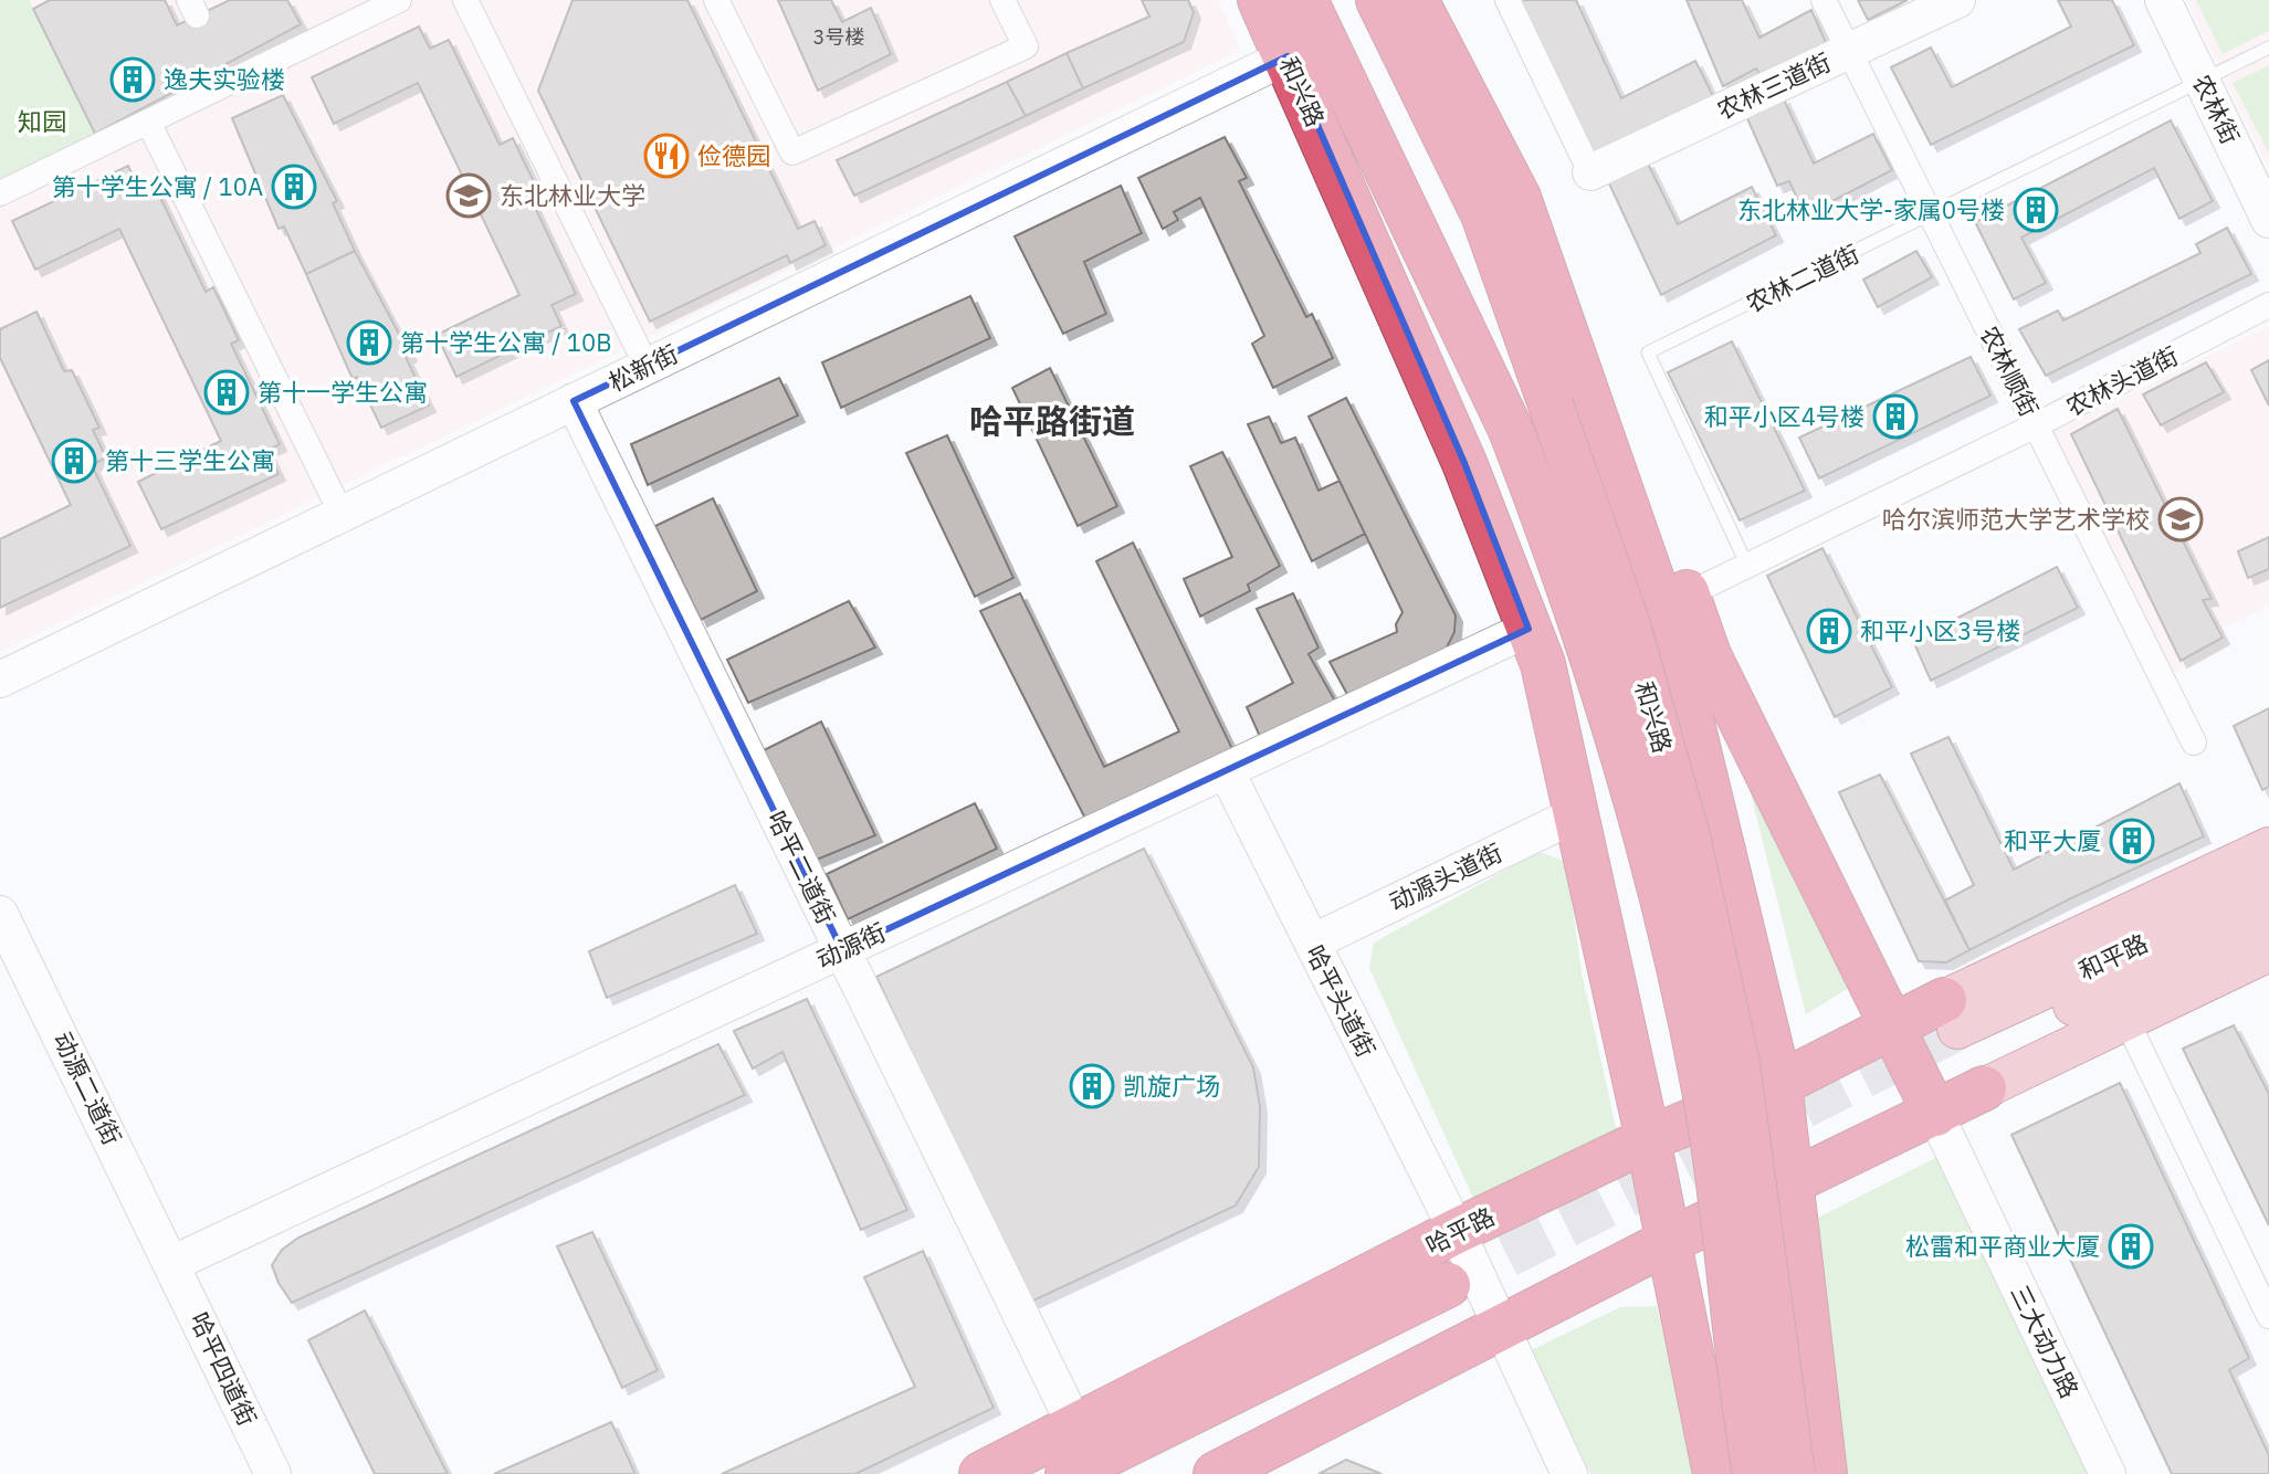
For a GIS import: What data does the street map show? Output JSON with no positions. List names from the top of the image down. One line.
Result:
{"streets":{"highway":["和兴路","哈平路"],"main road":["和平路"],"street":["农林三道街","农林街","松新街","农林顺街","农林头道街","哈平二道街","动源头道街","动源街","哈平头道街","动源二道街","三大动力路","哈平四道街"],"lane":["农林二道街"]},"crossings":[["农林三道街","农林顺街"],["和兴路","松新街"],["和兴路","农林头道街"],["和兴路","动源头道街"],["和兴路","动源街"],["和兴路","哈平路"],["和兴路","三大动力路"],["农林街","农林二道街"],["农林二道街","农林顺街"],["农林二道街","农林头道街"],["松新街","哈平二道街"],["农林顺街","农林头道街"],["哈平二道街","动源街"],["哈平二道街","哈平路"],["动源头道街","哈平头道街"],["动源街","哈平头道街"],["动源街","动源二道街"],["动源街","哈平四道街"],["和平路","哈平路"],["哈平头道街","哈平路"],["动源二道街","哈平四道街"]],"districts":["哈平路街道"],"parks":["知园"],"places":{"building":["逸夫实验楼","第十学生公寓 / 10A","东北林业大学-家属0号楼","第十学生公寓 / 10B","第十一学生公寓","和平小区4号楼","第十三学生公寓","和平小区3号楼","和平大厦","凯旋广场","松雷和平商业大厦"],"restaurant":["俭德园"],"school or university":["东北林业大学","哈尔滨师范大学艺术学校"]},"house_numbers":["3号楼"]}
